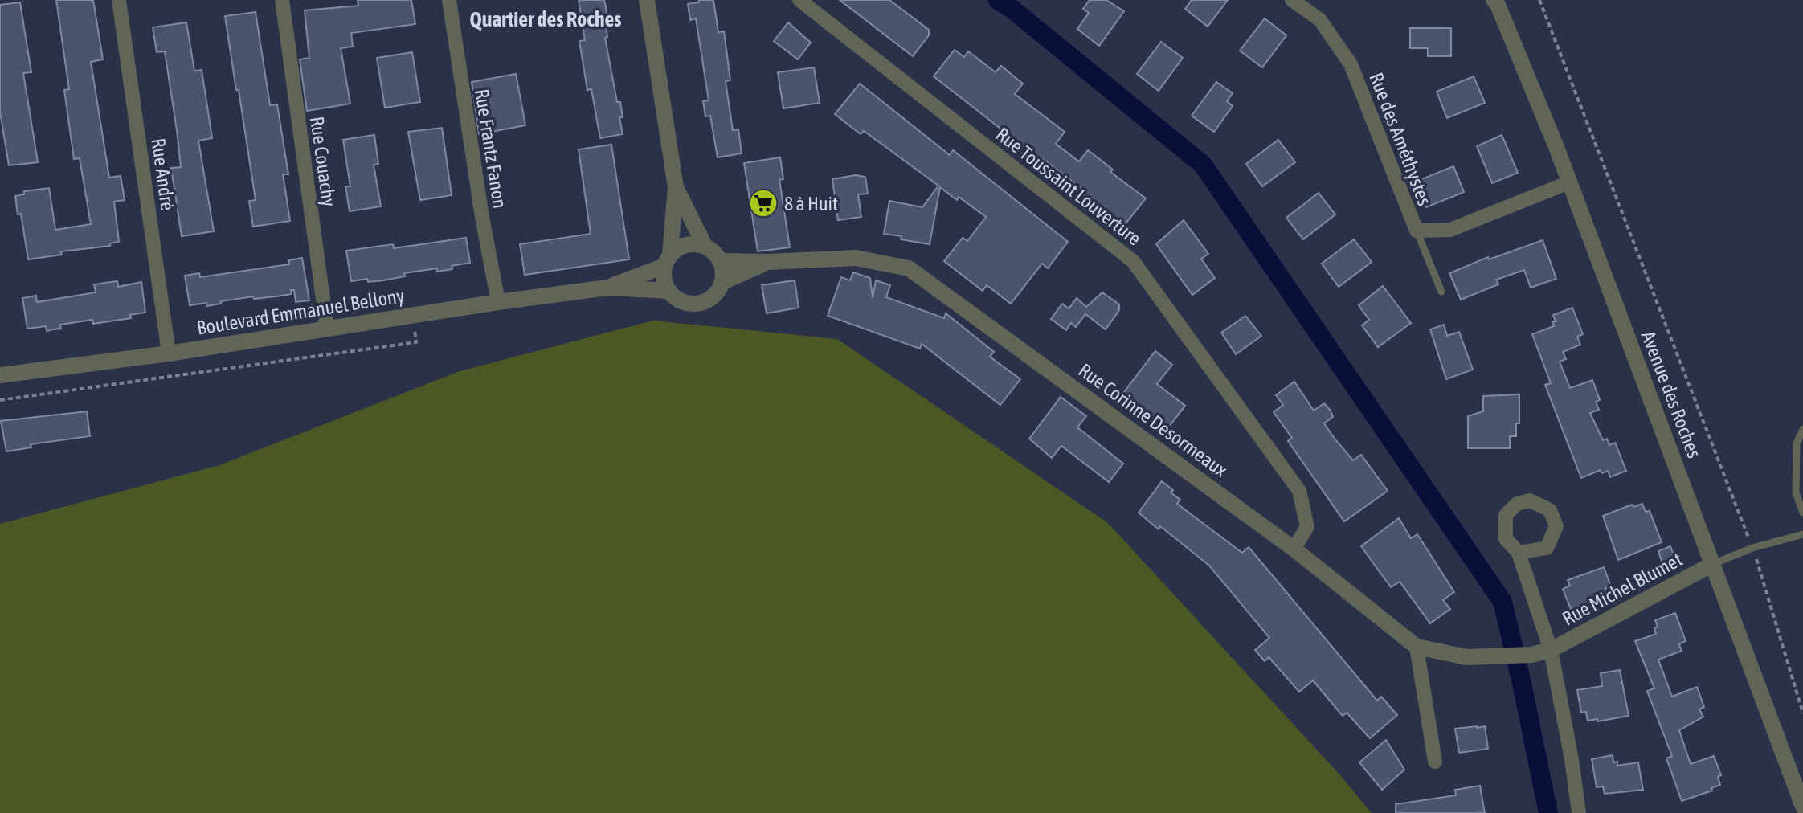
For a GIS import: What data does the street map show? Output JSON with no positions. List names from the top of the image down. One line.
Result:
{"streets":{"street":["Rue des Améthystes","Rue Frantz Fanon","Rue Couachy","Rue André","Rue Toussaint Louverture","Boulevard Emmanuel Bellony","Avenue des Roches","Rue Corinne Desormeaux","Rue Michel Blumet"]},"crossings":[["Rue des Améthystes","Avenue des Roches"],["Rue Frantz Fanon","Boulevard Emmanuel Bellony"],["Rue Couachy","Boulevard Emmanuel Bellony"],["Rue André","Boulevard Emmanuel Bellony"],["Rue Toussaint Louverture","Rue Corinne Desormeaux"],["Boulevard Emmanuel Bellony","Rue Corinne Desormeaux"],["Avenue des Roches","Rue Michel Blumet"],["Rue Corinne Desormeaux","Rue Michel Blumet"]],"districts":["Quartier des Roches"],"places":{"supermarket":["8 à Huit"]}}
